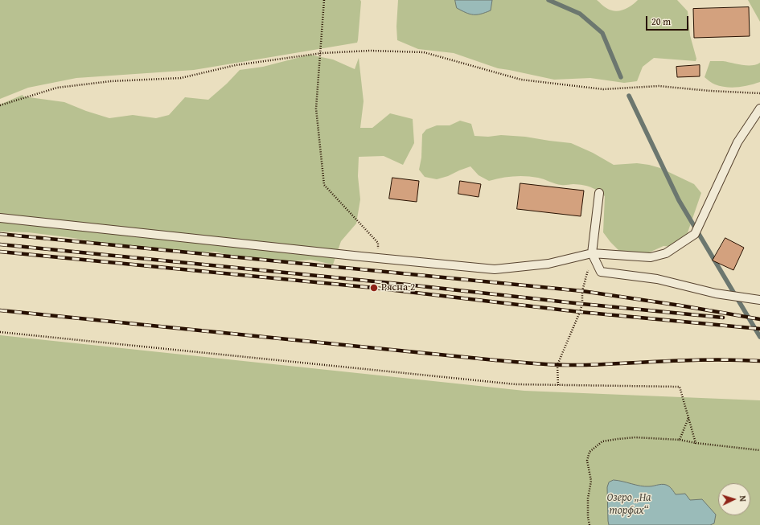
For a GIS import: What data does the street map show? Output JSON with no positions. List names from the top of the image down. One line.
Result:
{"water":["Озеро „На торфах“"],"places":["Рясна 2"],"scale_bar":"20 m","north":"right"}
